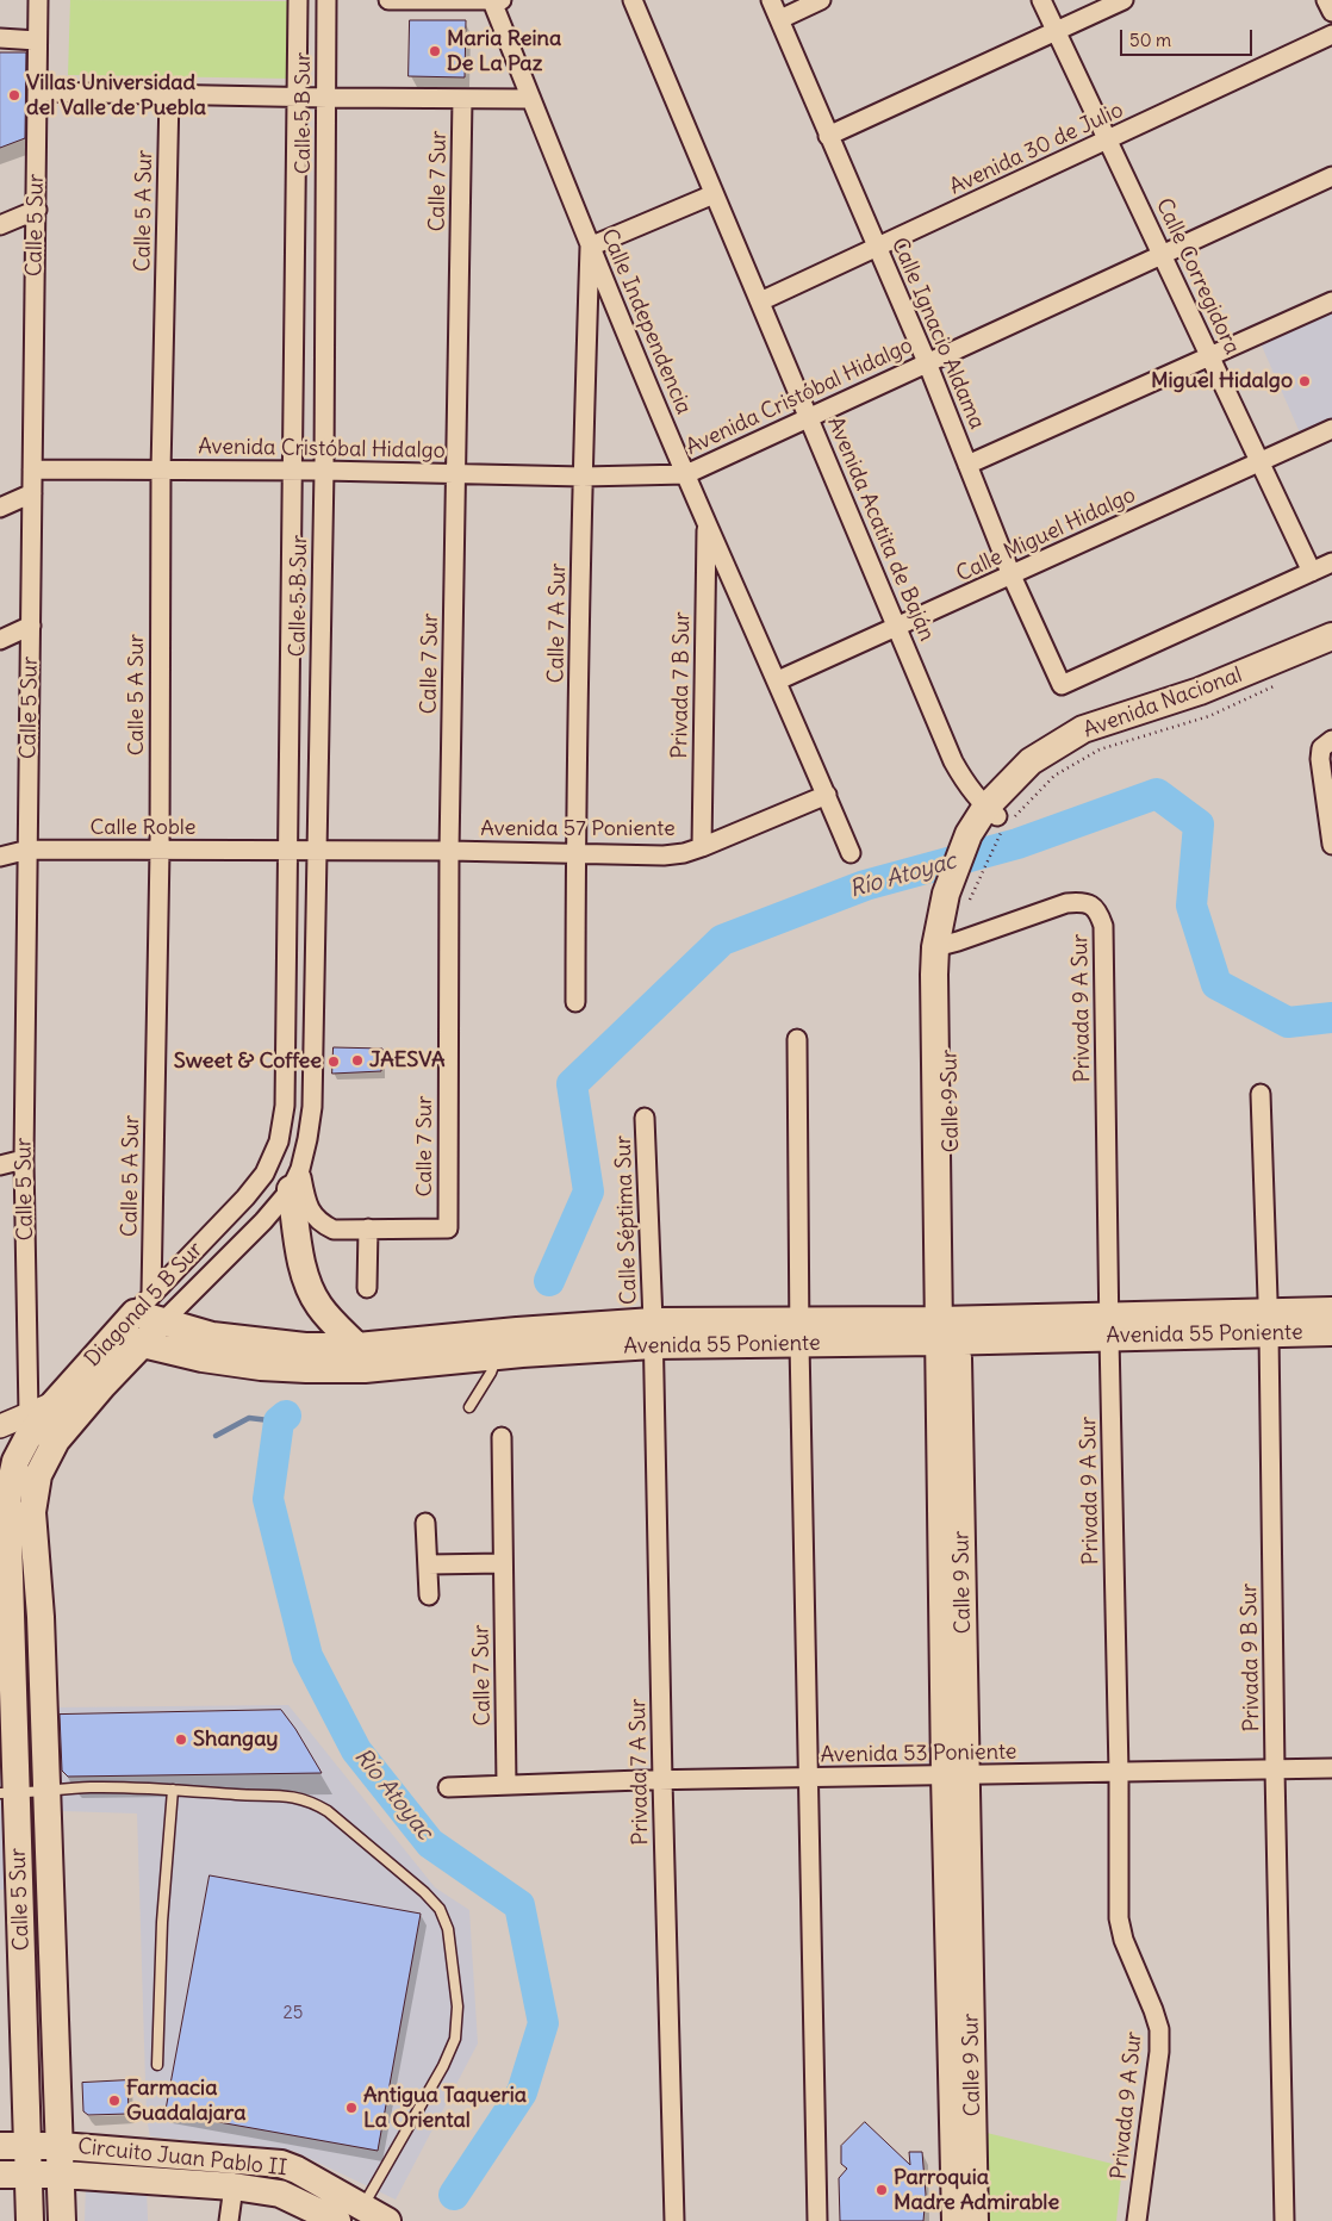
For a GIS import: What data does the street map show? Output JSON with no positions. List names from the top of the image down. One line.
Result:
{"streets":{"main road":["Calle 5 Sur","Avenida Nacional","Calle 9 Sur","Diagonal 5 B Sur","Avenida 55 Poniente","Circuito Juan Pablo II"],"street":["Calle 5 B Sur","Avenida 30 de Julio","Calle 7 Sur","Calle 5 A Sur","Calle Corregidora","Calle Independencia","Calle Ignacio Aldama","Avenida Cristóbal Hidalgo","Avenida Acatita de Baján","Calle Miguel Hidalgo","Calle 7 A Sur","Privada 7 B Sur","Calle Roble","Avenida 57 Poniente","Privada 9 A Sur","Calle Séptima Sur","Privada 9 B Sur","Avenida 53 Poniente","Privada 7 A Sur"]},"crossings":[["Calle 5 B Sur","Avenida Cristóbal Hidalgo"],["Calle 5 B Sur","Calle Roble"],["Calle 5 B Sur","Avenida 57 Poniente"],["Calle 5 B Sur","Diagonal 5 B Sur"],["Avenida 30 de Julio","Calle Corregidora"],["Avenida 30 de Julio","Calle Ignacio Aldama"],["Avenida 30 de Julio","Avenida Acatita de Baján"],["Calle 7 Sur","Avenida Cristóbal Hidalgo"],["Calle 7 Sur","Avenida 57 Poniente"],["Calle 7 Sur","Avenida 53 Poniente"],["Calle 5 A Sur","Avenida Cristóbal Hidalgo"],["Calle 5 A Sur","Calle Roble"],["Calle 5 A Sur","Diagonal 5 B Sur"],["Calle 5 A Sur","Avenida 55 Poniente"],["Calle 5 Sur","Avenida Cristóbal Hidalgo"],["Calle 5 Sur","Calle Roble"],["Calle 5 Sur","Diagonal 5 B Sur"],["Calle 5 Sur","Circuito Juan Pablo II"],["Calle Corregidora","Calle Ignacio Aldama"],["Calle Corregidora","Avenida Cristóbal Hidalgo"],["Calle Corregidora","Calle Miguel Hidalgo"],["Calle Independencia","Avenida Cristóbal Hidalgo"],["Calle Independencia","Calle Miguel Hidalgo"],["Calle Independencia","Calle 7 A Sur"],["Calle Independencia","Privada 7 B Sur"],["Calle Independencia","Avenida 57 Poniente"],["Calle Ignacio Aldama","Avenida Cristóbal Hidalgo"],["Calle Ignacio Aldama","Calle Miguel Hidalgo"],["Avenida Cristóbal Hidalgo","Avenida Acatita de Baján"],["Avenida Cristóbal Hidalgo","Calle 7 A Sur"],["Avenida Acatita de Baján","Calle Miguel Hidalgo"],["Avenida Acatita de Baján","Avenida Nacional"],["Calle 7 A Sur","Avenida 57 Poniente"],["Privada 7 B Sur","Avenida 57 Poniente"],["Avenida Nacional","Privada 9 A Sur"],["Avenida Nacional","Calle 9 Sur"],["Calle Roble","Avenida 57 Poniente"],["Privada 9 A Sur","Calle 9 Sur"],["Privada 9 A Sur","Avenida 55 Poniente"],["Privada 9 A Sur","Avenida 53 Poniente"],["Calle 9 Sur","Avenida 55 Poniente"],["Calle 9 Sur","Avenida 53 Poniente"],["Calle Séptima Sur","Avenida 55 Poniente"],["Calle Séptima Sur","Privada 7 A Sur"],["Diagonal 5 B Sur","Avenida 55 Poniente"],["Avenida 55 Poniente","Privada 9 B Sur"],["Avenida 55 Poniente","Privada 7 A Sur"],["Privada 9 B Sur","Avenida 53 Poniente"],["Avenida 53 Poniente","Privada 7 A Sur"]],"water":["Río Atoyac"],"places":["Maria Reina De La Paz","Villas Universidad del Valle de Puebla","Miguel Hidalgo","JAESVA","Sweet & Coffee","Shangay","Farmacia Guadalajara","Antigua Taqueria La Oriental","Parroquia Madre Admirable"],"house_numbers":["25"],"scale_bar":"50 m"}
